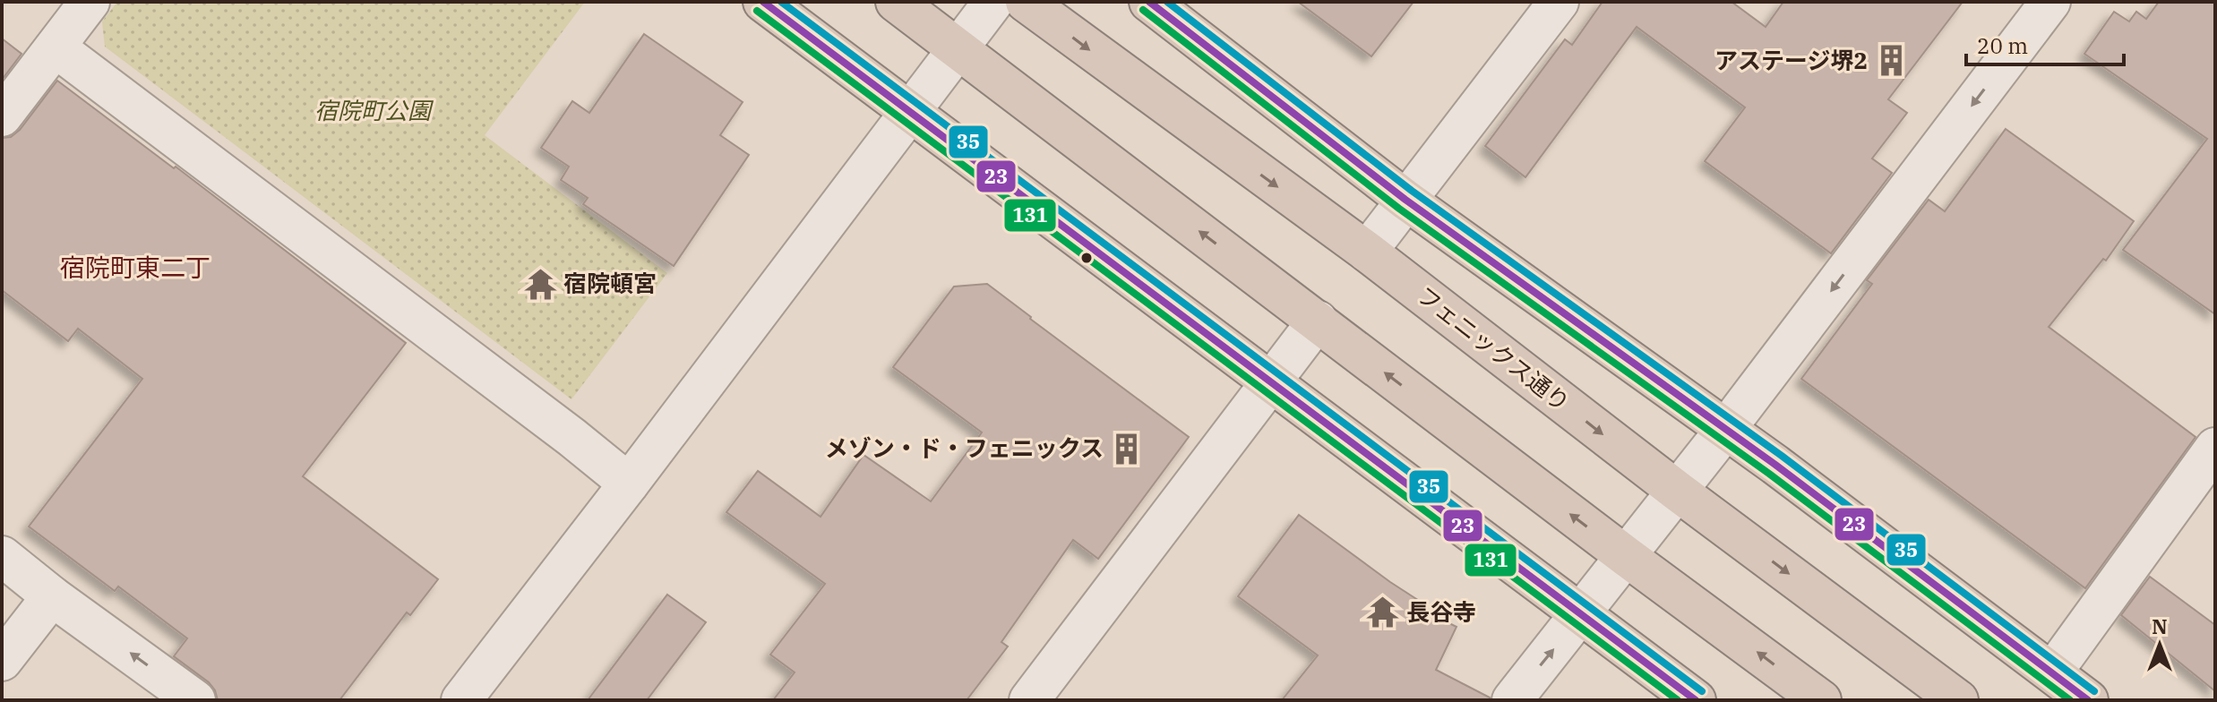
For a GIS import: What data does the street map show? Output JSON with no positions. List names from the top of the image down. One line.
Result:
{"streets":{"highway":["フェニックス通り"]},"districts":["宿院町東二丁"],"parks":["宿院町公園"],"places":{"building":["アステージ堺2","メゾン・ド・フェニックス"],"temple":["宿院頓宮","長谷寺"]},"lines":["transit line 23","transit line 35","transit line 131"],"scale_bar":"20 m","north":"top"}
